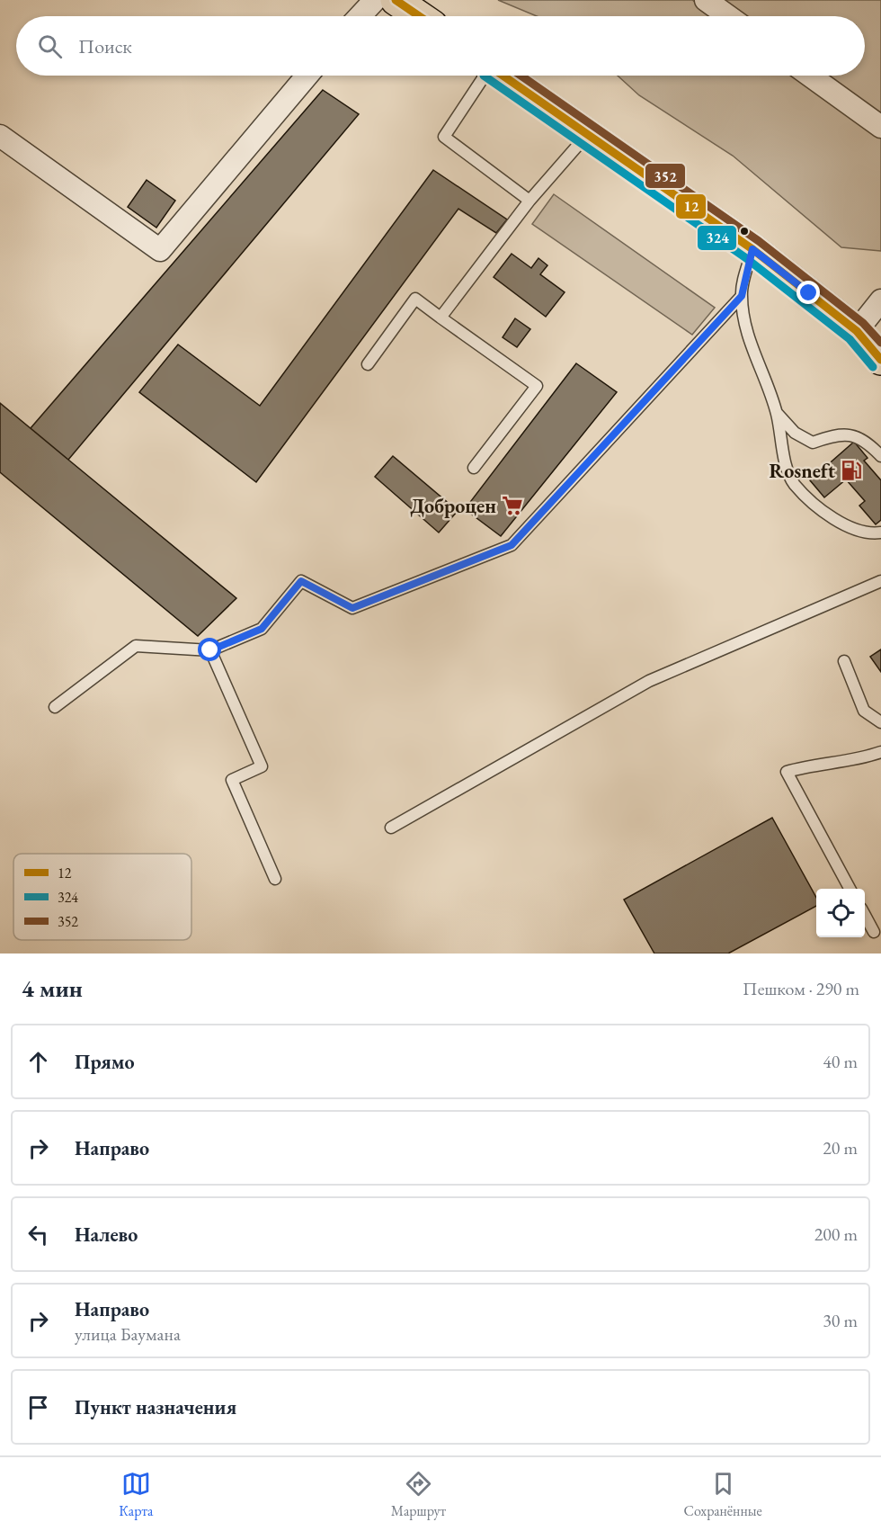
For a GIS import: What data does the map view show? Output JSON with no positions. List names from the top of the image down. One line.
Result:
{"places":{"fuel station":["Rosneft"],"supermarket":["Доброцен"]},"lines":["transit line 12","transit line 324","transit line 352"],"legend":["12","324","352"],"page":{"search":"Поиск","heading":["4 мин","Пешком · 290 m"],"list":[["Прямо","40 m"],["Направо","20 m"],["Налево","200 m"],["Направо","улица Баумана","30 m"],"Пункт назначения"],"nav":["Карта","Маршрут","Сохранённые"]}}
